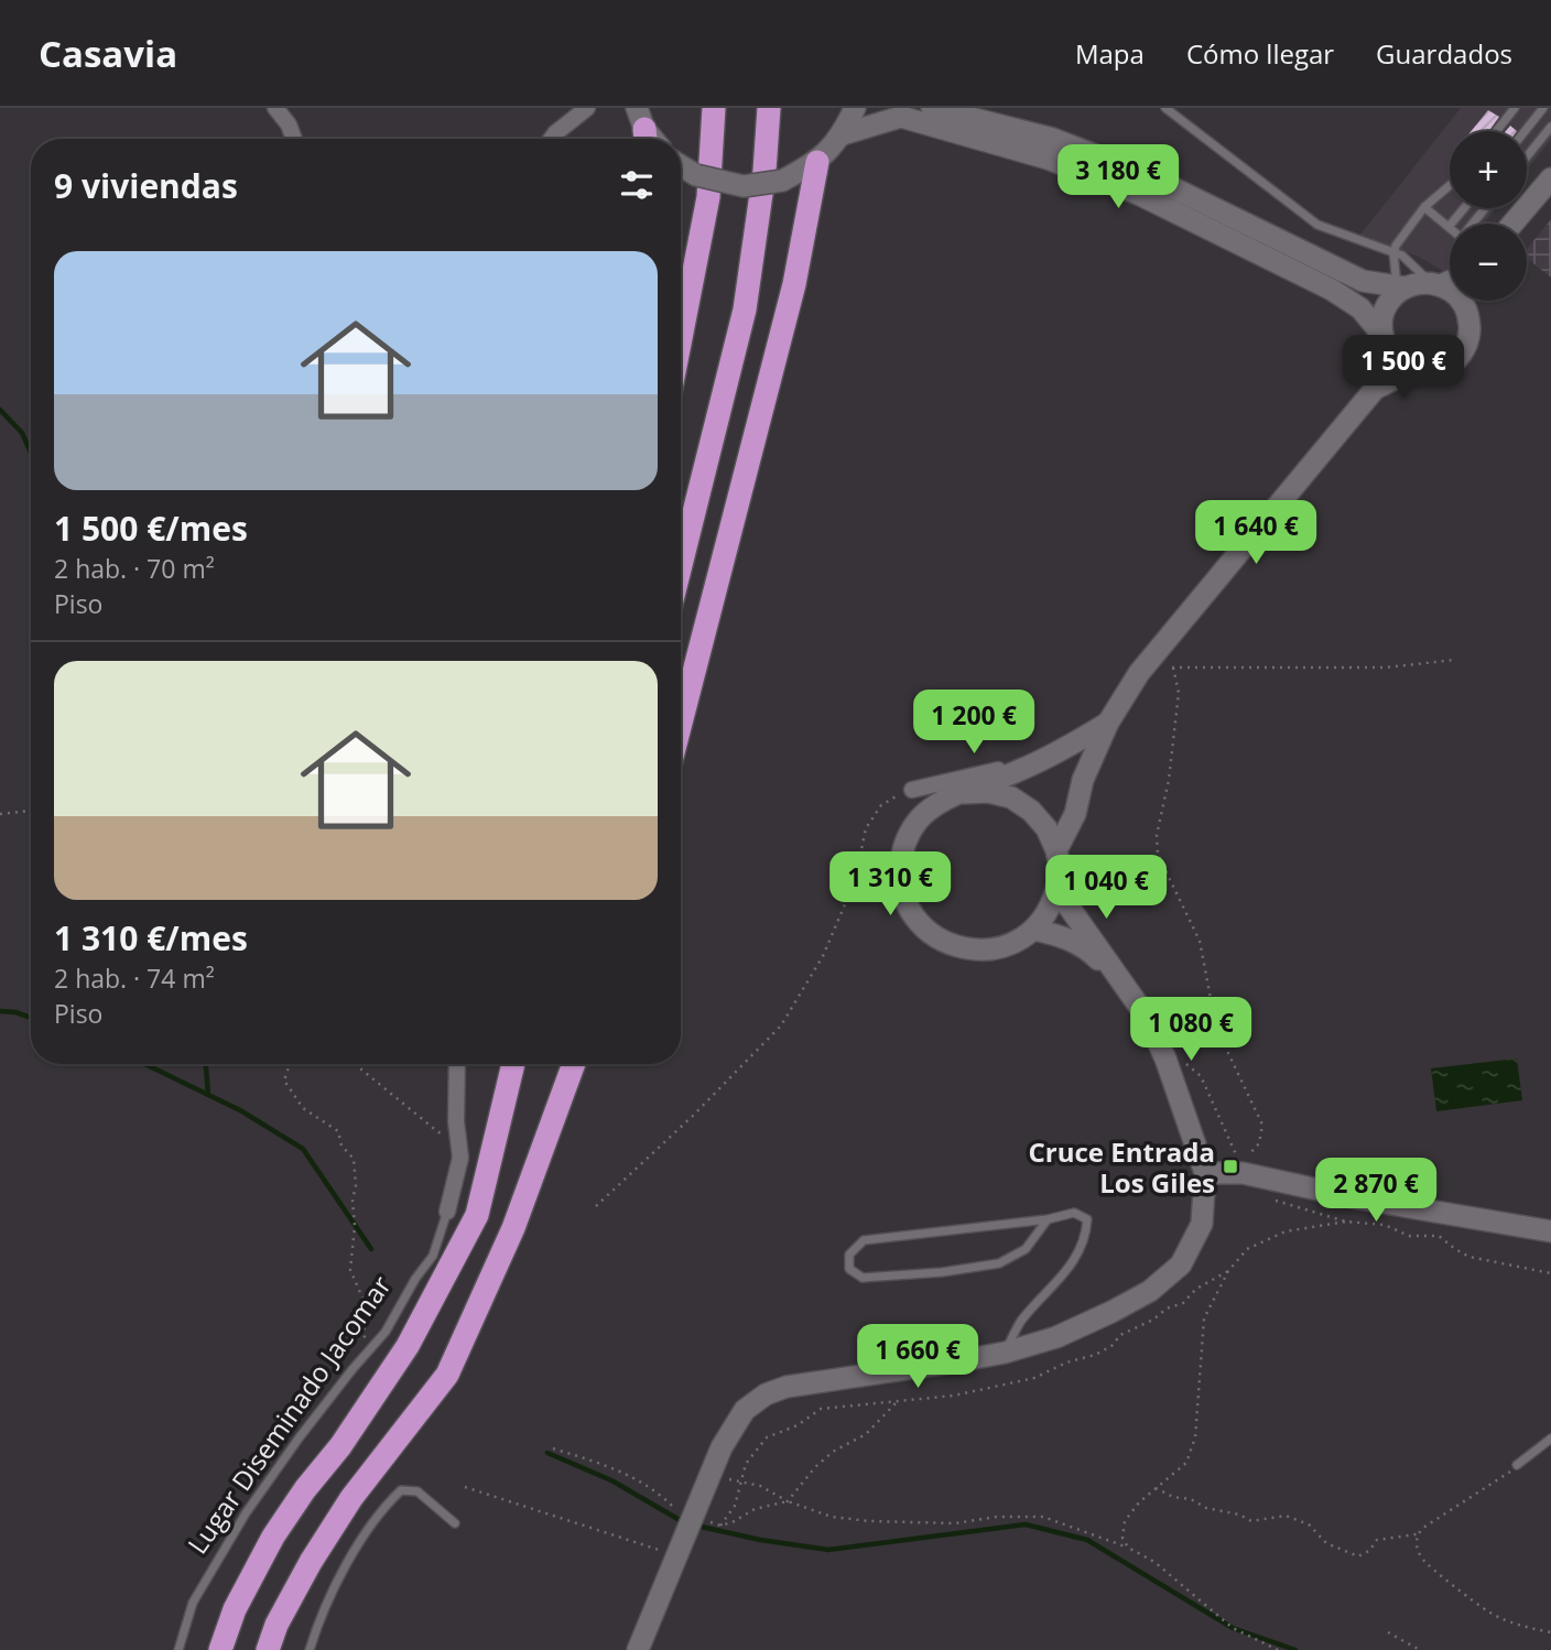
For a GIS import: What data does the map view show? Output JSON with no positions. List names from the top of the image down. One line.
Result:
{"streets":{"lane":["Lugar Diseminado Jacomar"]},"places":{"transit":["Cruce Entrada Los Giles"]},"page":{"header":"Casavia","nav":["Mapa","Cómo llegar","Guardados"],"map_buttons":["+","−"],"heading":"9 viviendas","price":["3 180 €","1 500 €","1 640 €","1 200 €","1 310 €","1 040 €","1 080 €","2 870 €","1 660 €"],"list":[{"name":"1 500 €/mes","note":"2 hab. · 70 m² · Piso"},{"name":"1 310 €/mes","note":"2 hab. · 74 m² · Piso"}]}}
